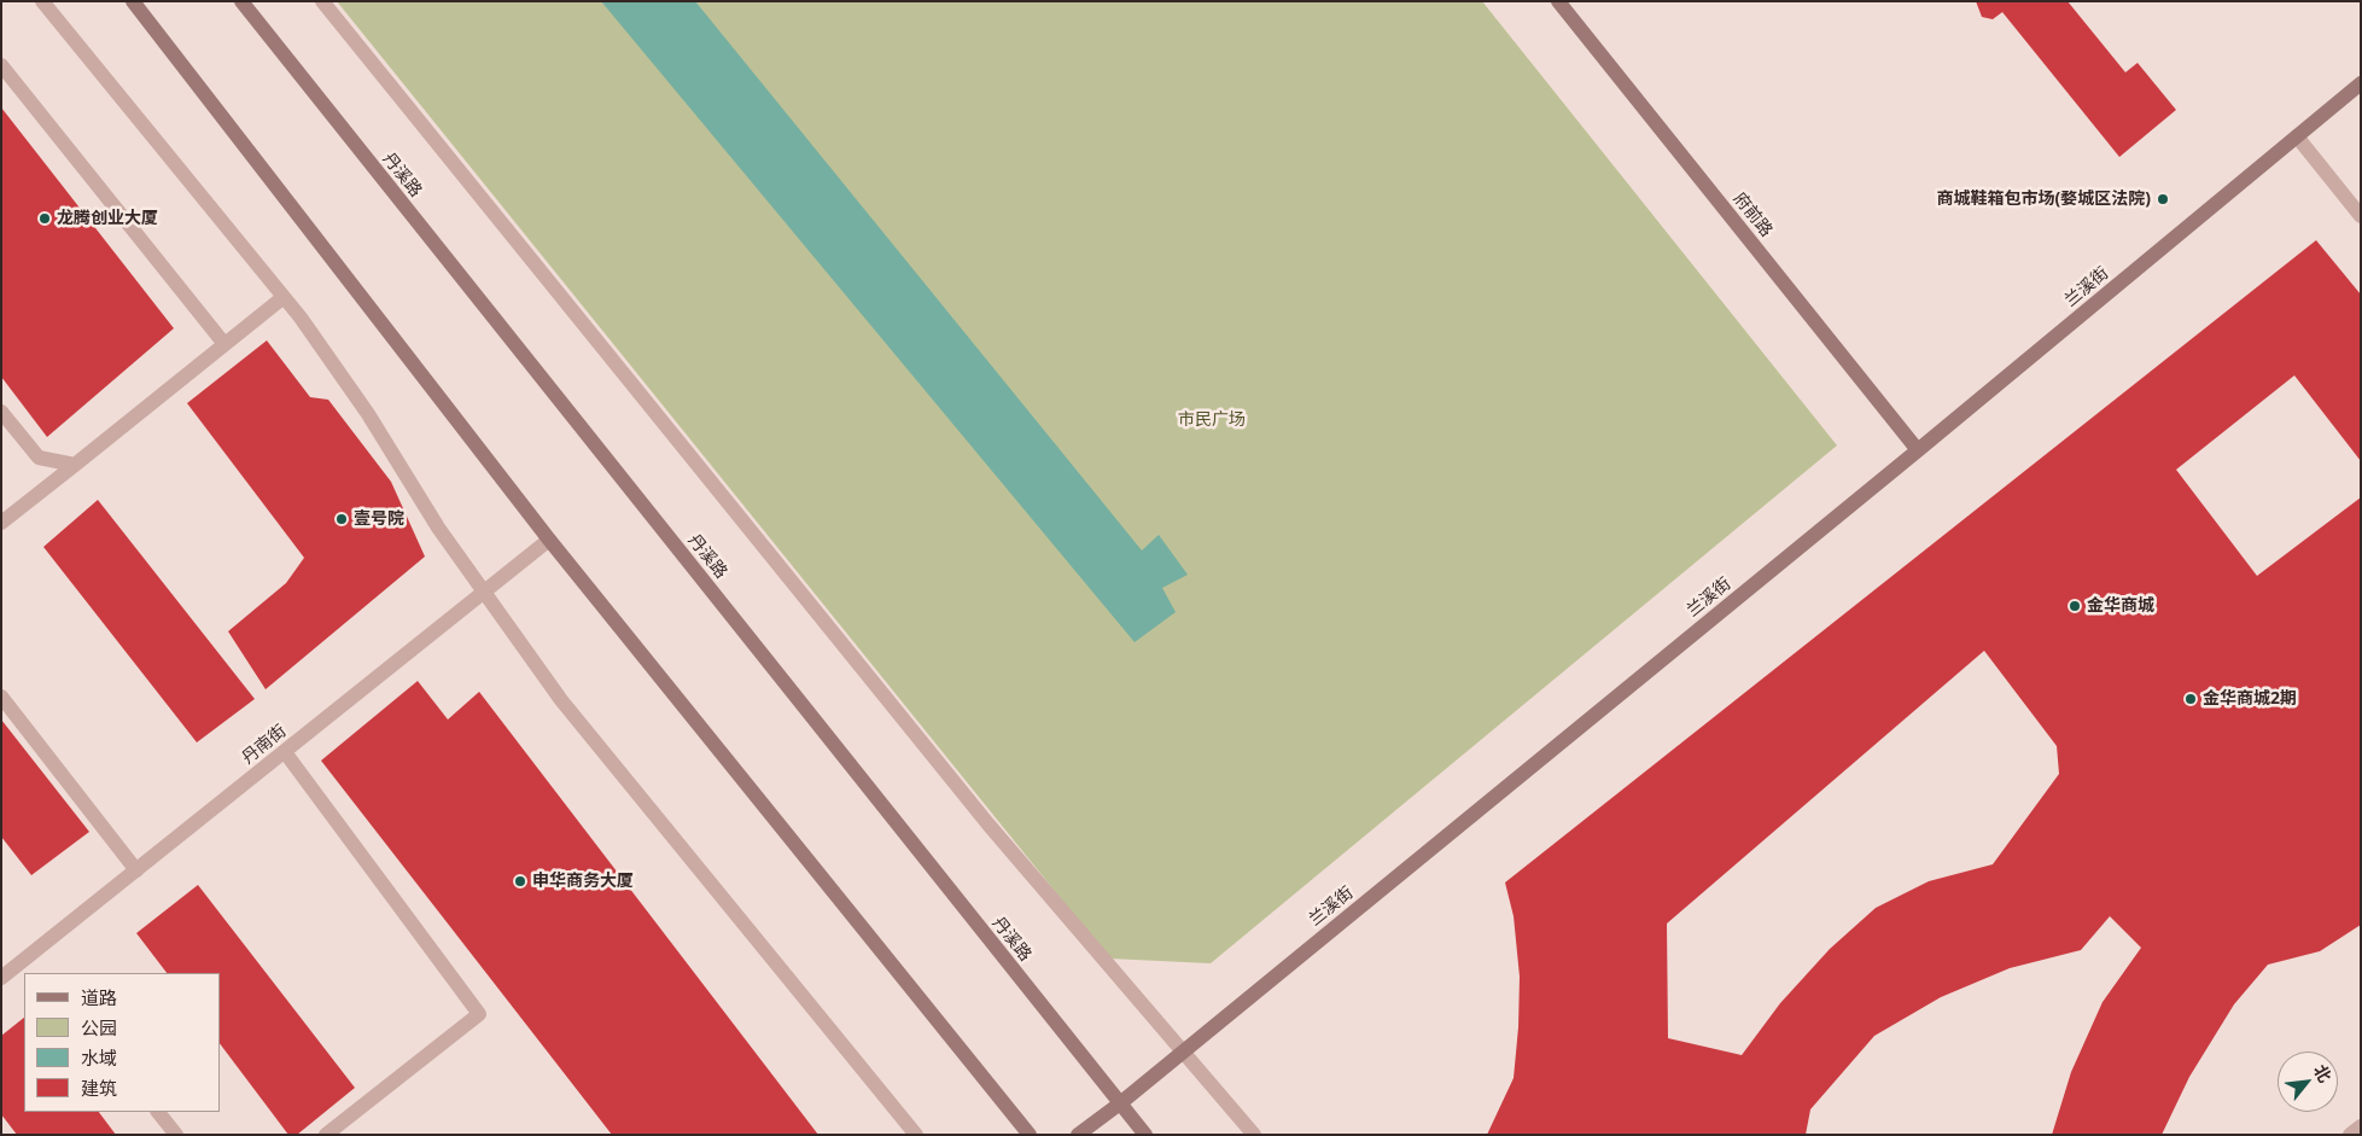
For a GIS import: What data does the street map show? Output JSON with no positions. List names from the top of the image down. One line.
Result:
{"streets":{"main road":["丹溪路","府前路","兰溪街"],"street":["丹南街"]},"crossings":[["丹溪路","兰溪街"],["府前路","兰溪街"]],"parks":["市民广场"],"places":["商城鞋箱包市场(婺城区法院)","龙腾创业大厦","壹号院","金华商城","金华商城2期","申华商务大厦"],"legend":["道路","公园","水域","建筑"],"north":"top right"}
